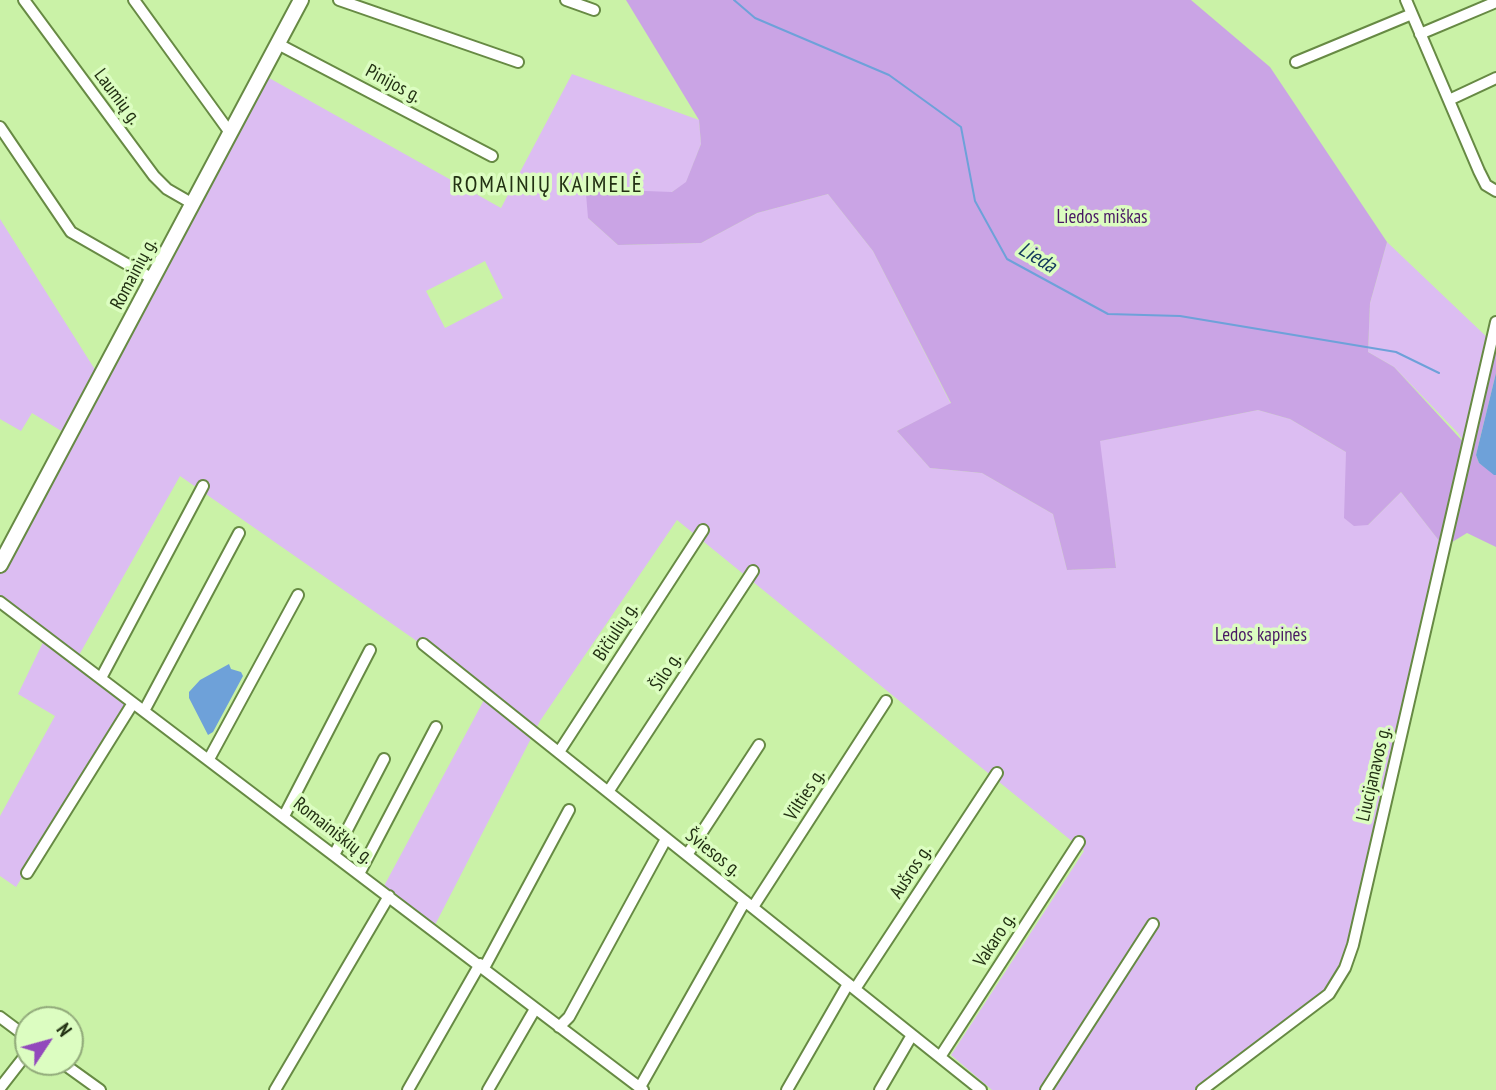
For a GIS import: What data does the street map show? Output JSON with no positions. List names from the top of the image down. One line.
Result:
{"streets":{"main road":["Romainių g."],"street":["Pinijos g.","Laumių g.","Bičiulių g.","Šilo g.","Liucijanavos g.","Vilties g.","Romainiškių g.","Šviesos g.","Aušros g.","Vakaro g."]},"crossings":[["Pinijos g.","Romainių g."],["Laumių g.","Romainių g."],["Bičiulių g.","Šviesos g."],["Šilo g.","Šviesos g."],["Vilties g.","Romainiškių g."],["Vilties g.","Šviesos g."],["Šviesos g.","Aušros g."],["Šviesos g.","Vakaro g."]],"districts":["ROMAINIŲ KAIMELĖ"],"water":["Lieda"],"parks":["Liedos miškas","Ledos kapinės"],"north":"top right"}
